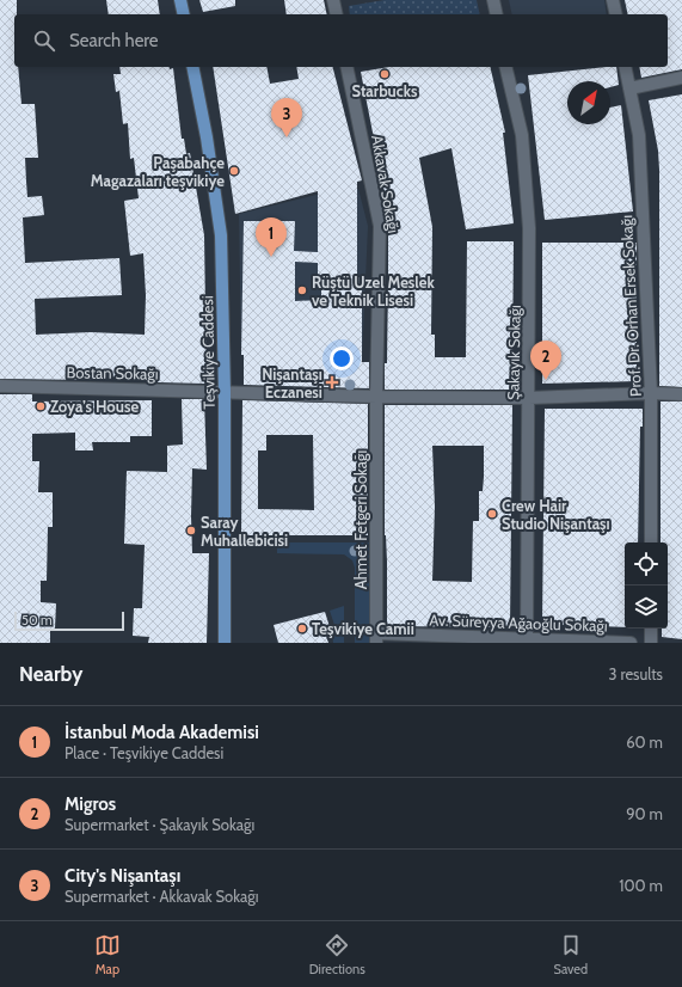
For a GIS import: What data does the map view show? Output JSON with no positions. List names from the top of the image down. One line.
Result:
{"streets":{"main road":["Teşvikiye Caddesi"],"street":["Akkavak Sokağı","Prof. Dr. Orhan Ersek Sokağı","Şakayık Sokağı","Bostan Sokağı","Ahmet Fetgeri Sokağı","Av. Süreyya Ağaoğlu Sokağı"]},"crossings":[["Akkavak Sokağı","Bostan Sokağı"],["Akkavak Sokağı","Ahmet Fetgeri Sokağı"],["Prof. Dr. Orhan Ersek Sokağı","Bostan Sokağı"],["Teşvikiye Caddesi","Bostan Sokağı"],["Şakayık Sokağı","Bostan Sokağı"],["Şakayık Sokağı","Av. Süreyya Ağaoğlu Sokağı"],["Bostan Sokağı","Ahmet Fetgeri Sokağı"],["Ahmet Fetgeri Sokağı","Av. Süreyya Ağaoğlu Sokağı"]],"places":{"other":["Starbucks","Paşabahçe Magazaları teşvikiye","Rüştü Uzel Meslek ve Teknik Lisesi","Zoya’s House","Crew Hair Studio Nişantaşı","Saray Muhallebicisi","Teşvikiye Camii"],"health":["Nişantaşı Eczanesi"]},"scale_bar":"50 m","north":"top right","page":{"search":"Search here","pins":["3","1","2"],"scale":"50 m","heading":["Nearby","3 results"],"list":[{"mark":"1","name":"İstanbul Moda Akademisi","note":"Place · Teşvikiye Caddesi","value":"60 m"},{"mark":"2","name":"Migros","note":"Supermarket · Şakayık Sokağı","value":"90 m"},{"mark":"3","name":"City's Nişantaşı","note":"Supermarket · Akkavak Sokağı","value":"100 m"}],"nav":["Map","Directions","Saved"]}}
